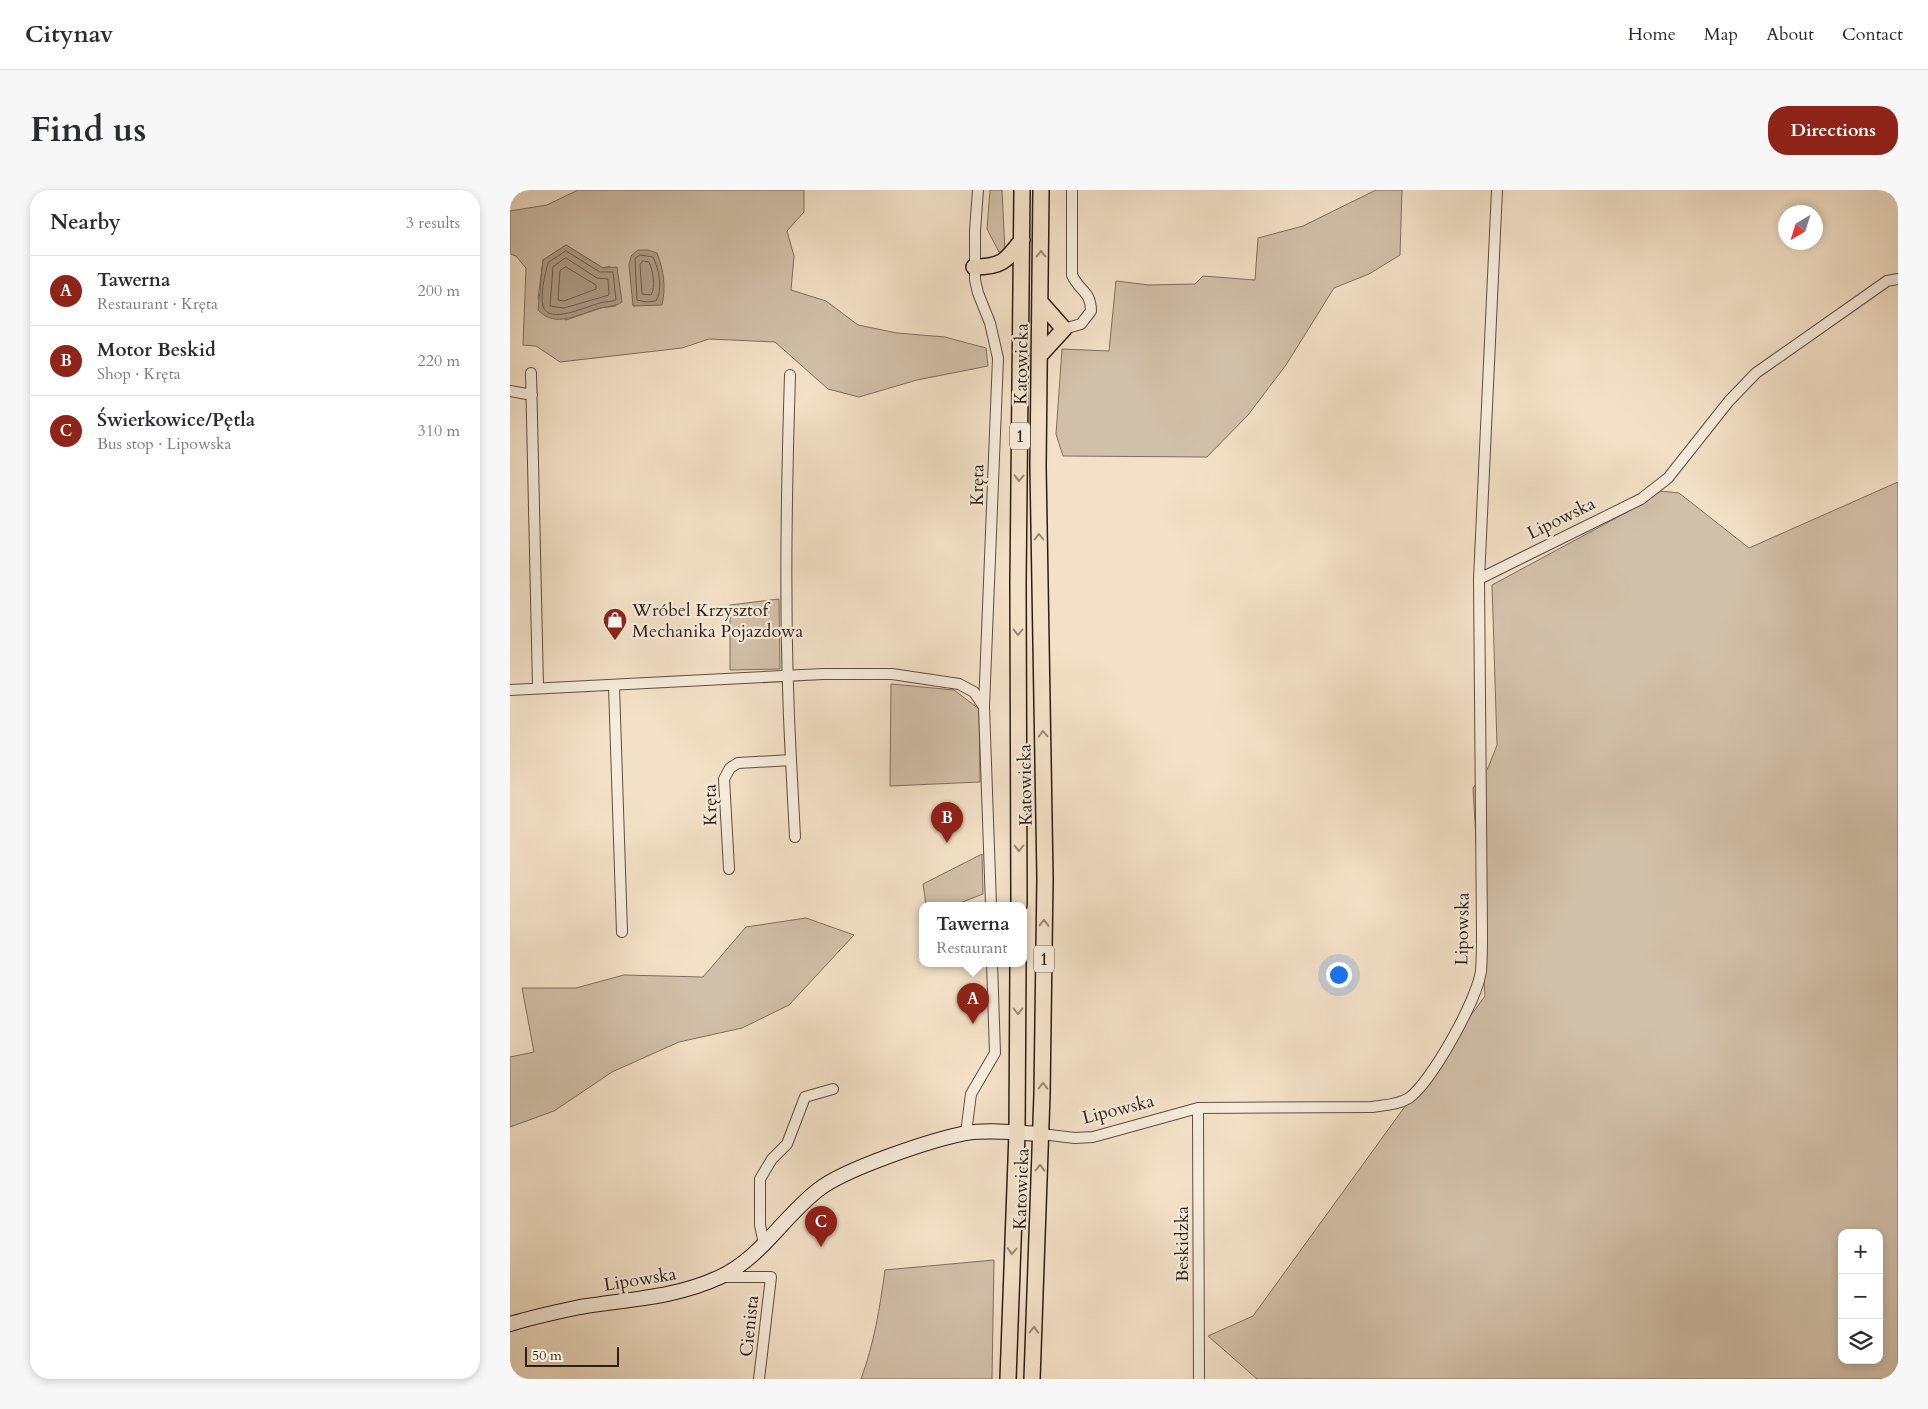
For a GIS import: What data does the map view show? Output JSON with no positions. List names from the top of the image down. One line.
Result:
{"streets":{"main road":["Katowicka","1"],"street":["Kręta","Lipowska","Beskidzka","Cienista"]},"crossings":[["Katowicka","Lipowska"],["Lipowska","Beskidzka"],["Lipowska","Cienista"]],"places":{"shop":["Wróbel Krzysztof Mechanika Pojazdowa"]},"scale_bar":"50 m","north":"bottom left","page":{"header":"Citynav","nav":["Home","Map","About","Contact"],"title":"Find us","buttons":"Directions","heading":["Nearby","3 results"],"list":[{"mark":"A","name":"Tawerna","note":"Restaurant · Kręta","value":"200 m"},{"mark":"B","name":"Motor Beskid","note":"Shop · Kręta","value":"220 m"},{"mark":"C","name":"Świerkowice/Pętla","note":"Bus stop · Lipowska","value":"310 m"}],"pins":["B","A","C"],"popup":["Tawerna","Restaurant"],"map_buttons":["+","−"],"scale":"50 m"}}
